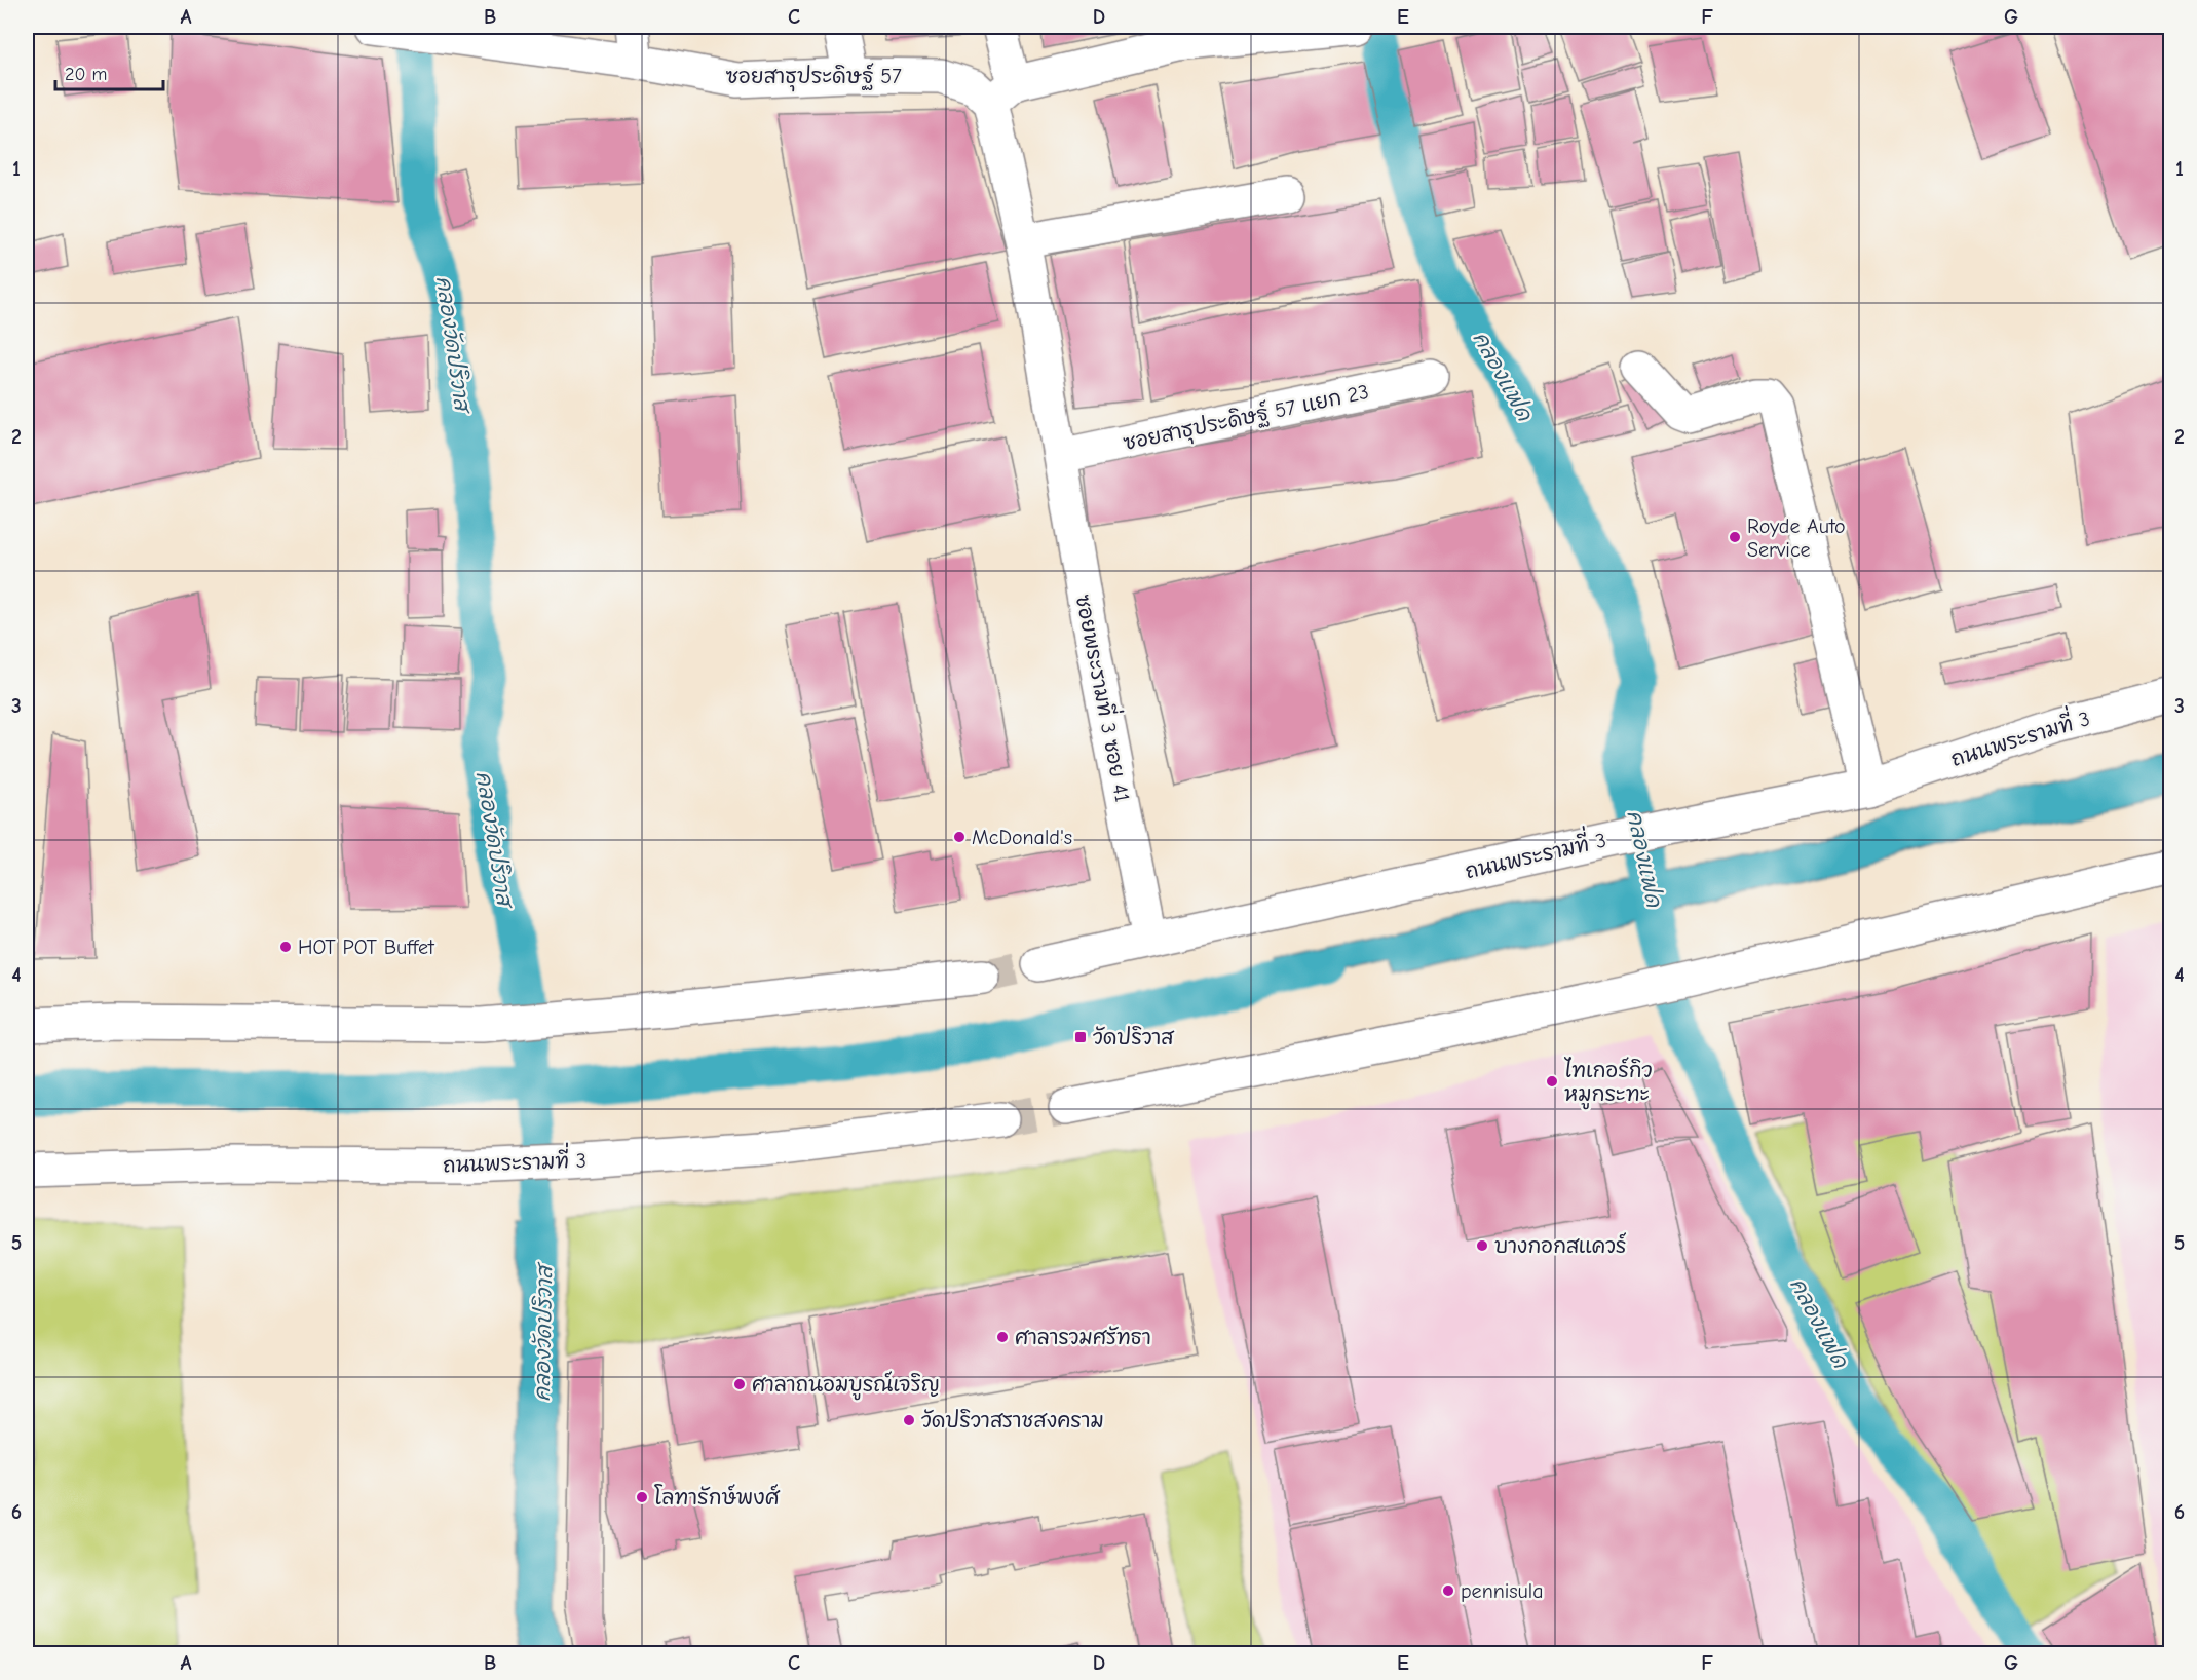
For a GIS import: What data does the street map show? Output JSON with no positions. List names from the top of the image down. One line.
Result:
{"streets":{"main road":["ซอยสาธุประดิษฐ์ 57","ซอยสาธุประดิษฐ์ 57 แยก 23","ซอยพระรามที่ 3 ซอย 41","ถนนพระรามที่ 3"]},"crossings":[["ซอยสาธุประดิษฐ์ 57 แยก 23","ซอยพระรามที่ 3 ซอย 41"],["ซอยพระรามที่ 3 ซอย 41","ถนนพระรามที่ 3"]],"water":["คลองวัดปริวาส","คลองแฟด"],"places":{"other":["Royde Auto Service","McDonald's","HOT POT Buffet","ไทเกอร์กิว หมูกระทะ","บางกอกสแควร์","ศาลารวมศรัทธา","ศาลาถนอมบูรณ์เจริญ","วัดปริวาสราชสงคราม","โลทารักษ์พงศ์","pennisula"],"transit":["วัดปริวาส"]},"scale_bar":"20 m","grid":{"columns":["A","B","C","D","E","F","G"],"rows":["1","2","3","4","5","6"]}}
